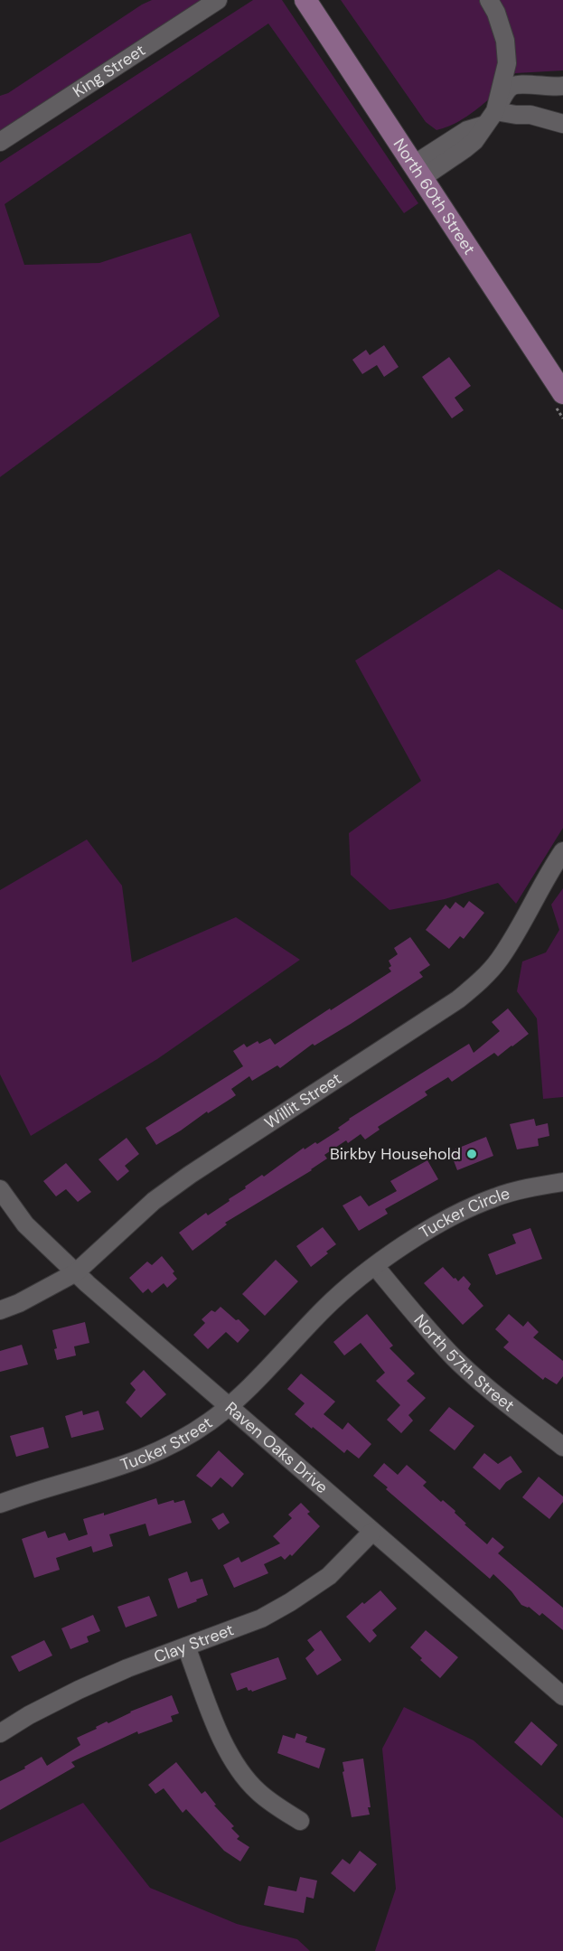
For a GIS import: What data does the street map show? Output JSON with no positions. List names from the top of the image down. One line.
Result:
{"streets":{"main road":["North 60th Street"],"street":["King Street","Willit Street","Tucker Circle","North 57th Street","Tucker Street","Raven Oaks Drive","Clay Street"]},"crossings":[["Willit Street","Raven Oaks Drive"],["Tucker Circle","North 57th Street"],["Tucker Circle","Tucker Street"],["North 57th Street","Tucker Street"],["Tucker Street","Raven Oaks Drive"],["Raven Oaks Drive","Clay Street"]],"places":["Birkby Household"]}
